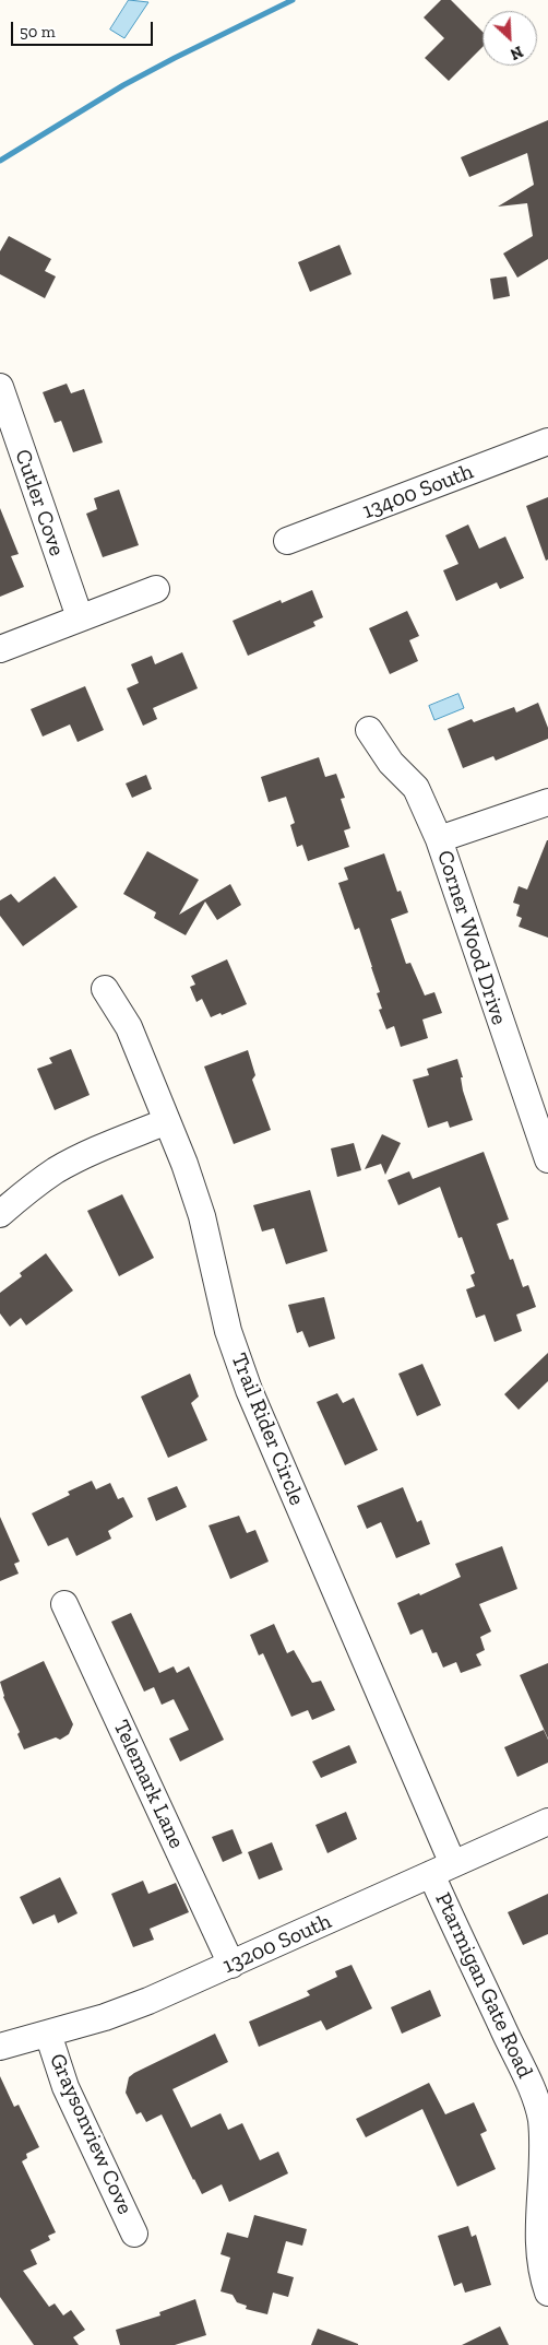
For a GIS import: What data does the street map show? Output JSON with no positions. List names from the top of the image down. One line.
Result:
{"streets":{"street":["13400 South","Cutler Cove","Corner Wood Drive","Trail Rider Circle","Telemark Lane","13200 South","Ptarmigan Gate Road","Graysonview Cove"]},"crossings":[["Trail Rider Circle","13200 South"],["Trail Rider Circle","Ptarmigan Gate Road"],["Telemark Lane","13200 South"],["13200 South","Ptarmigan Gate Road"],["13200 South","Graysonview Cove"]],"scale_bar":"50 m","north":"bottom right"}
